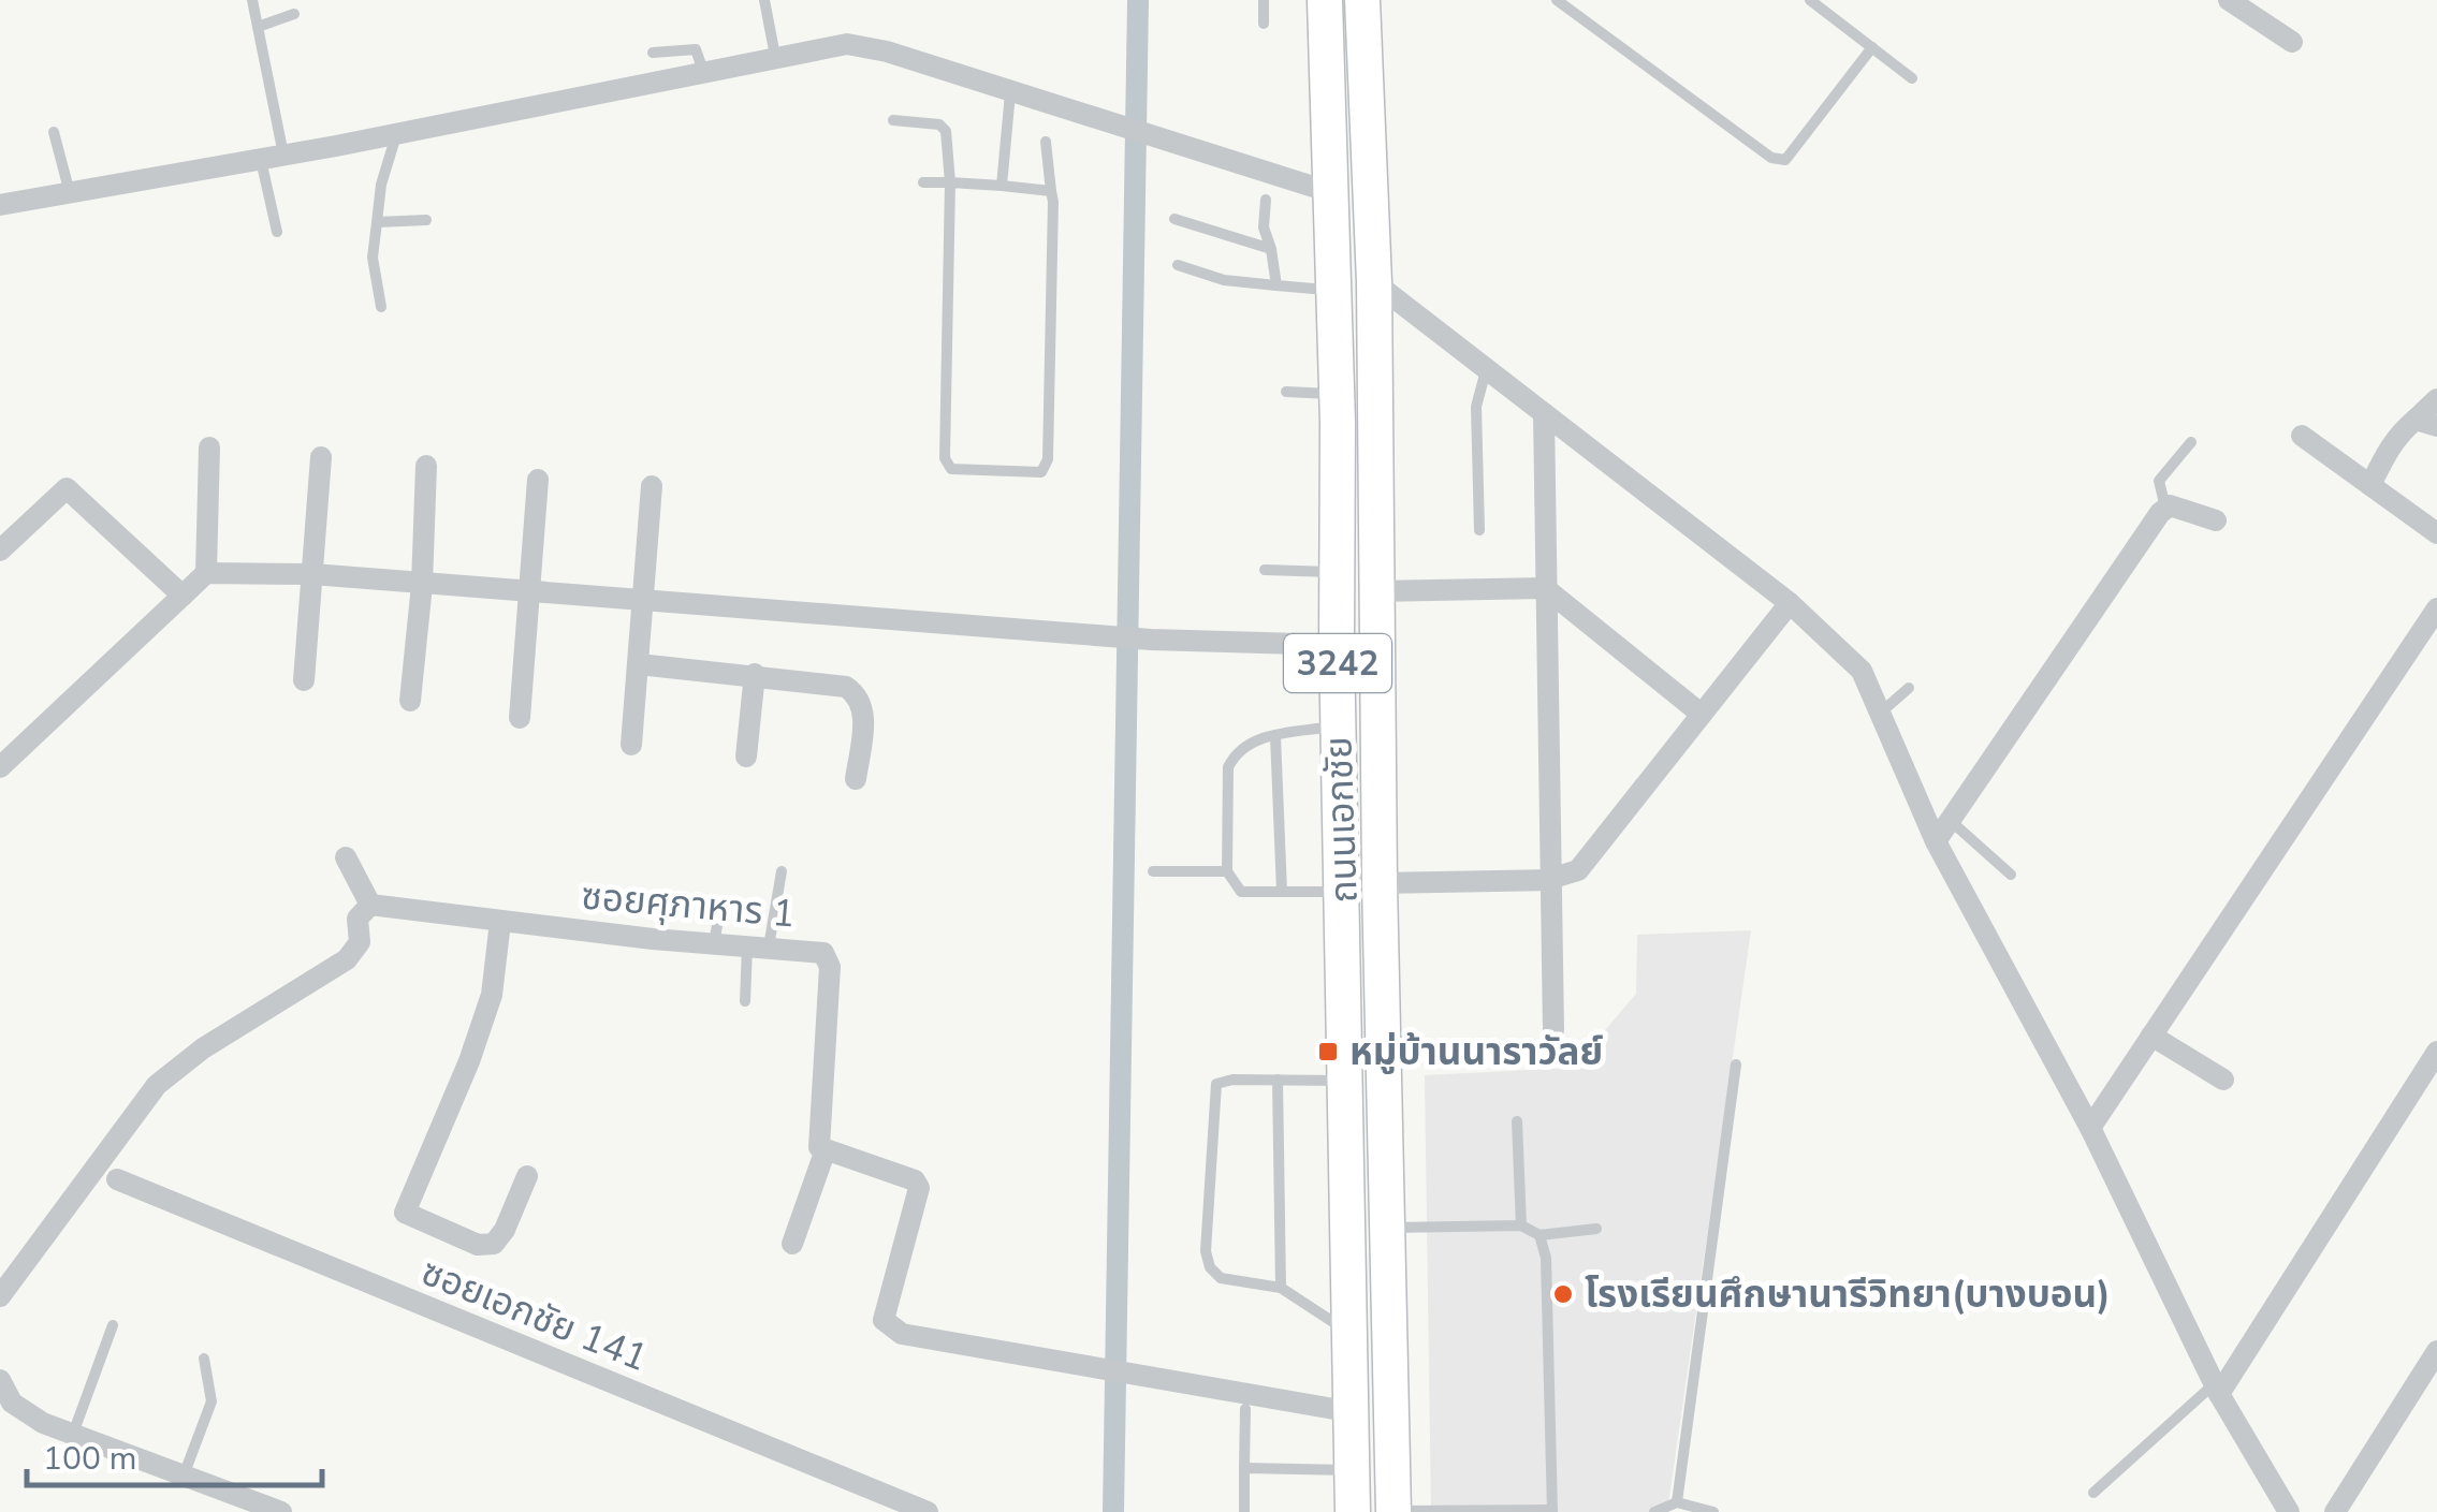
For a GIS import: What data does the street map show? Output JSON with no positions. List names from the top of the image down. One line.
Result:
{"streets":{"main road":["3242","ถนนเอกชัย"],"street":["ซอยศุภาหาร 1","ซอยเอกชัย 141"]},"places":{"transit":["หมู่บ้านนาราวัลย์"],"other":["โรงเรียนศึกษานารีวิทยา(บางบอน)"]},"scale_bar":"100 m"}
